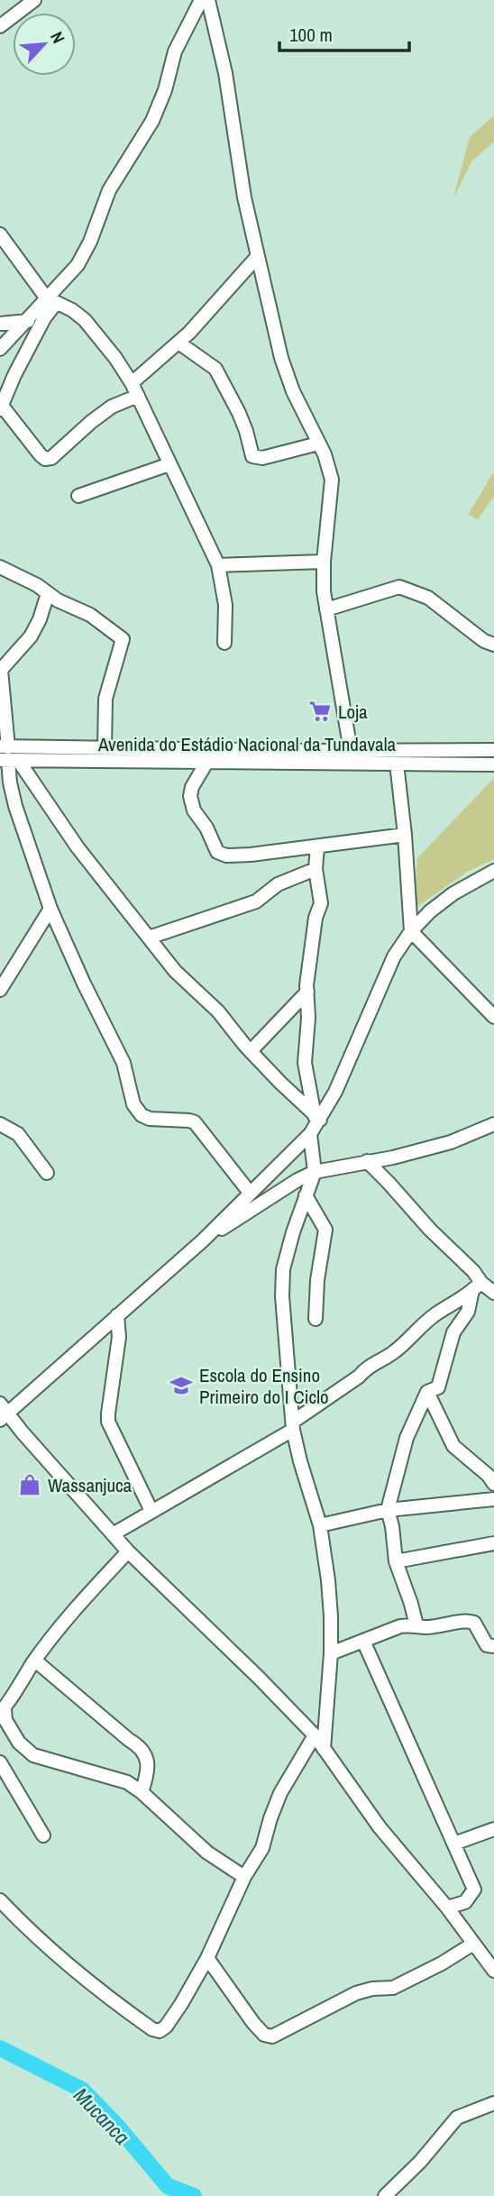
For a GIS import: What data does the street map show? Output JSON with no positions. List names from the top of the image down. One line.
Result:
{"streets":{"street":["Avenida do Estádio Nacional da Tundavala"]},"water":["Mucanca"],"places":{"supermarket":["Loja"],"school or university":["Escola do Ensino Primeiro do I Ciclo"],"shop":["Wassanjuca"]},"scale_bar":"100 m","north":"top right"}
